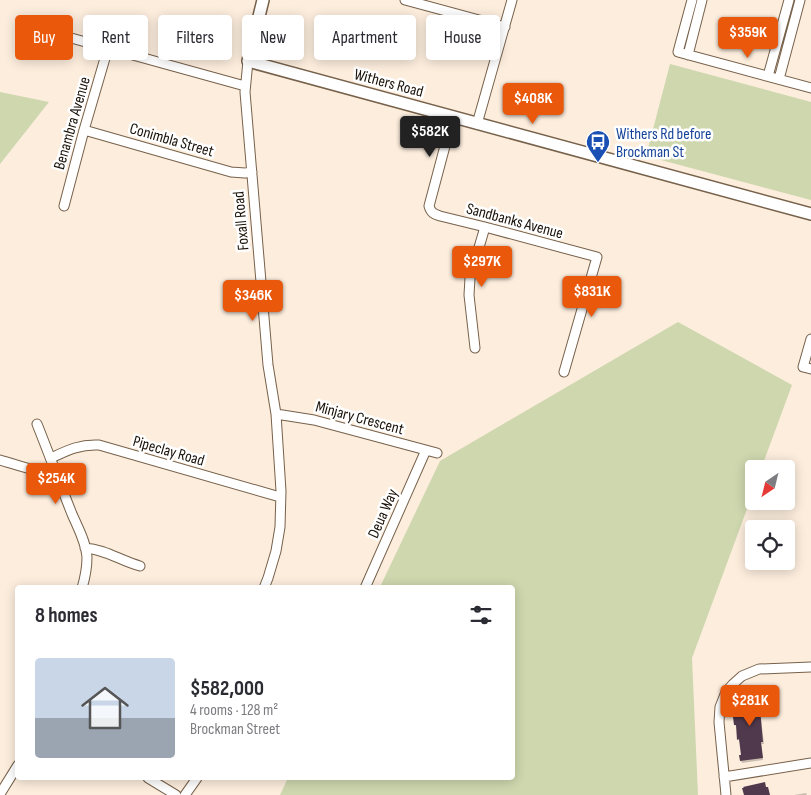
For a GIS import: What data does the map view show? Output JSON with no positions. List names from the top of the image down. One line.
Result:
{"streets":{"street":["Withers Road","Benambra Avenue","Conimbla Street","Sandbanks Avenue","Foxall Road","Minjary Crescent","Pipeclay Road","Deua Way"]},"crossings":[["Withers Road","Sandbanks Avenue"],["Withers Road","Foxall Road"],["Benambra Avenue","Conimbla Street"],["Conimbla Street","Foxall Road"],["Foxall Road","Minjary Crescent"],["Foxall Road","Pipeclay Road"],["Minjary Crescent","Deua Way"]],"places":{"bus stop":["Withers Rd before Brockman St"]},"north":"bottom left","page":{"chip":["Buy","Rent","Filters","New","Apartment","House"],"price":["$359K","$408K","$582K","$297K","$831K","$346K","$254K","$281K"],"heading":"8 homes","list":[{"name":"$582,000","note":"4 rooms · 128 m² · Brockman Street"}]}}
